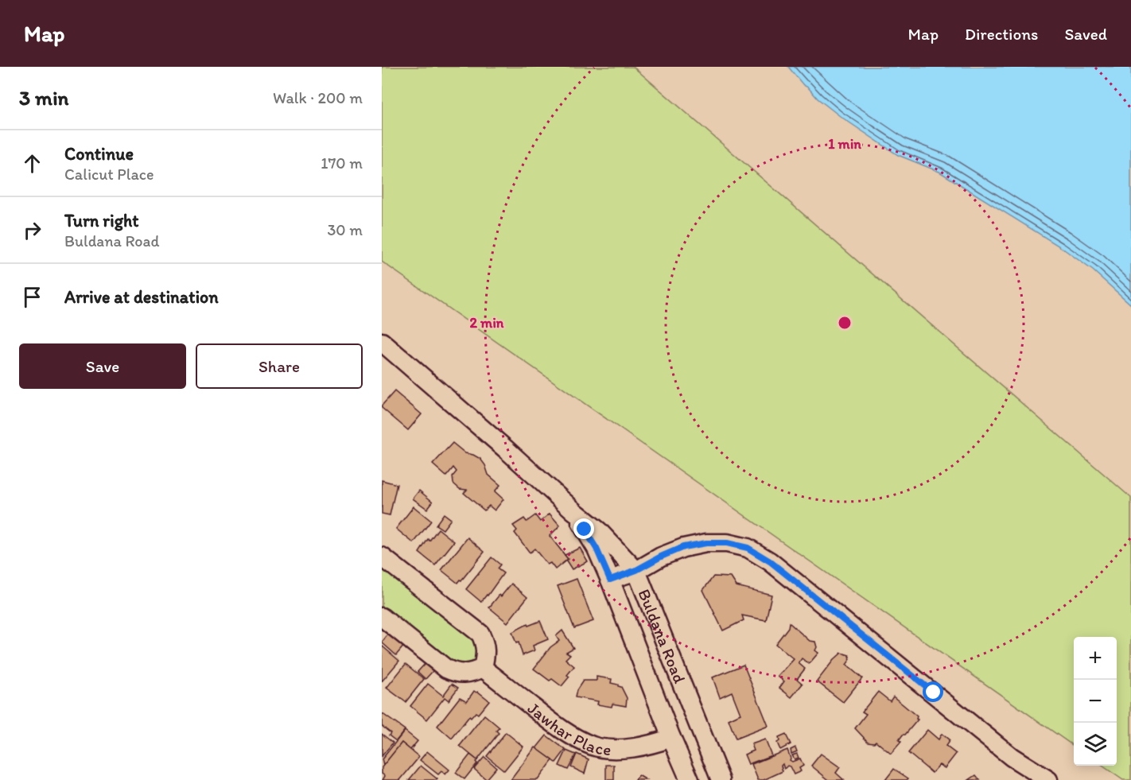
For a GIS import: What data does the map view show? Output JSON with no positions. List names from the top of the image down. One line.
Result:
{"streets":{"street":["Buldana Road","Jawhar Place"]},"crossings":[["Buldana Road","Jawhar Place"]],"page":{"header":"Map","nav":["Map","Directions","Saved"],"heading":["3 min","Walk · 200 m"],"list":[["Continue","Calicut Place","170 m"],["Turn right","Buldana Road","30 m"],"Arrive at destination"],"buttons":["Save","Share"],"map_buttons":["+","−"]},"rings":["1 min","2 min"]}
